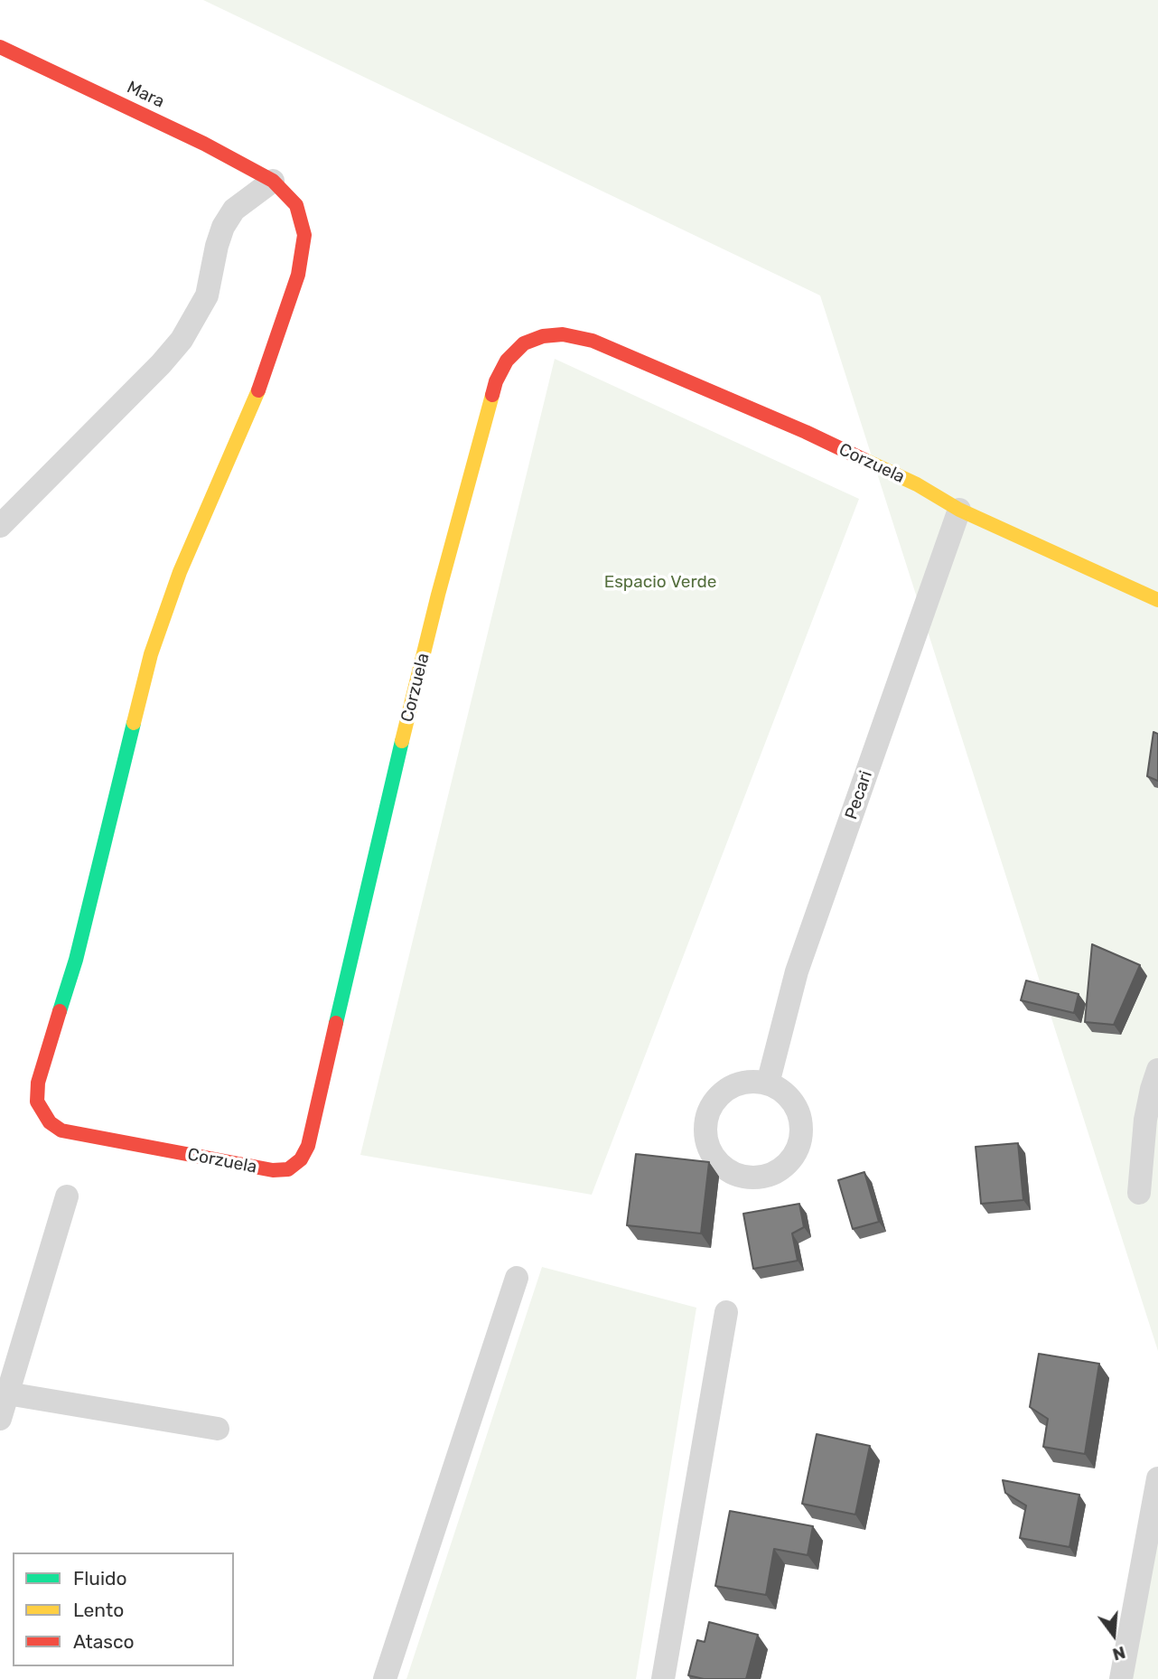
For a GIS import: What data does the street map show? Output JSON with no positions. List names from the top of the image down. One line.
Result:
{"streets":{"street":["Mara","Corzuela","Pecari"]},"crossings":[["Mara","Corzuela"],["Corzuela","Pecari"]],"parks":["Espacio Verde"],"legend":["Fluido","Lento","Atasco"],"north":"bottom"}
